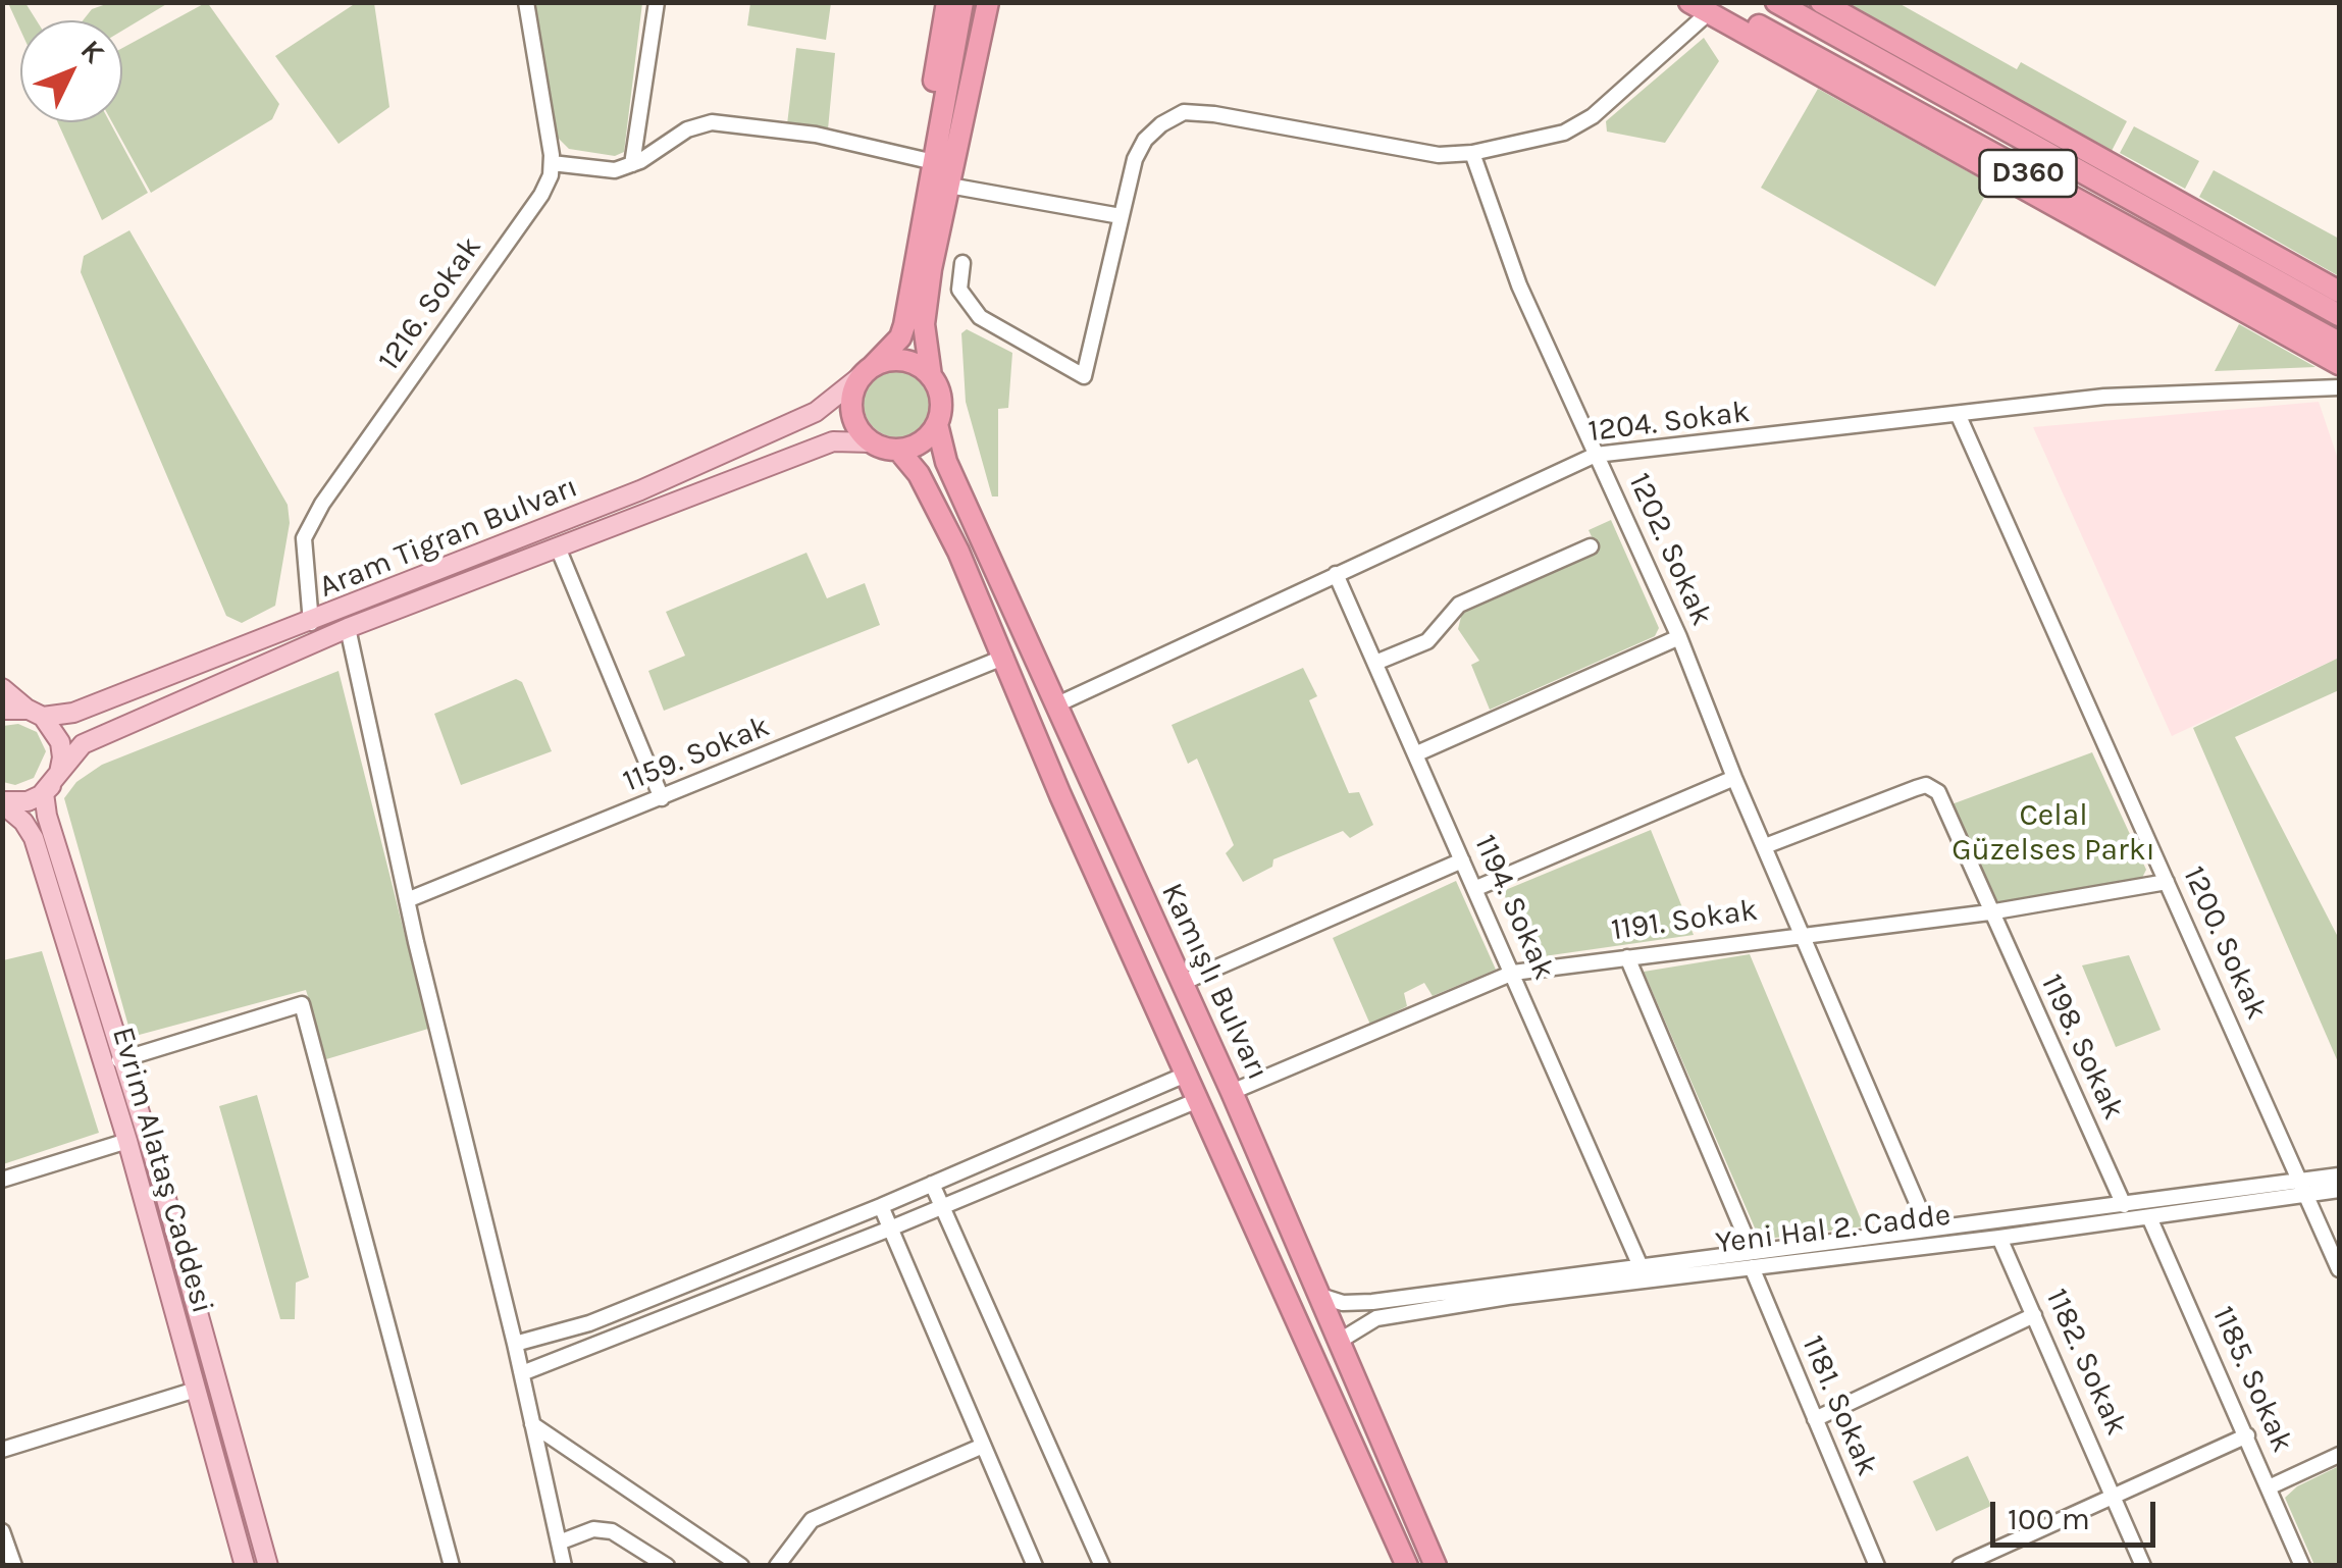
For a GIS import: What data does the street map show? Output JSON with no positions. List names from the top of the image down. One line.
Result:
{"streets":{"highway":["D360","Kamışlı Bulvarı"],"main road":["Aram Tigran Bulvarı","Evrim Alataş Caddesi"],"street":["1216. Sokak","1204. Sokak","1202. Sokak","1159. Sokak","1194. Sokak","1191. Sokak","1200. Sokak","1198. Sokak","Yeni Hal 2. Cadde","1182. Sokak","1185. Sokak","1181. Sokak"]},"crossings":[["1216. Sokak","Aram Tigran Bulvarı"],["1204. Sokak","1202. Sokak"],["1204. Sokak","1194. Sokak"],["1204. Sokak","1200. Sokak"],["1204. Sokak","Kamışlı Bulvarı"],["Aram Tigran Bulvarı","Kamışlı Bulvarı"],["1202. Sokak","1191. Sokak"],["1202. Sokak","1198. Sokak"],["1159. Sokak","Kamışlı Bulvarı"],["1194. Sokak","1191. Sokak"],["1191. Sokak","1200. Sokak"],["1191. Sokak","Kamışlı Bulvarı"],["1191. Sokak","1198. Sokak"],["1200. Sokak","Yeni Hal 2. Cadde"],["Kamışlı Bulvarı","Yeni Hal 2. Cadde"],["Yeni Hal 2. Cadde","1182. Sokak"],["Yeni Hal 2. Cadde","1185. Sokak"],["Yeni Hal 2. Cadde","1181. Sokak"]],"parks":["Celal Güzelses Parkı"],"scale_bar":"100 m","north":"top right"}
